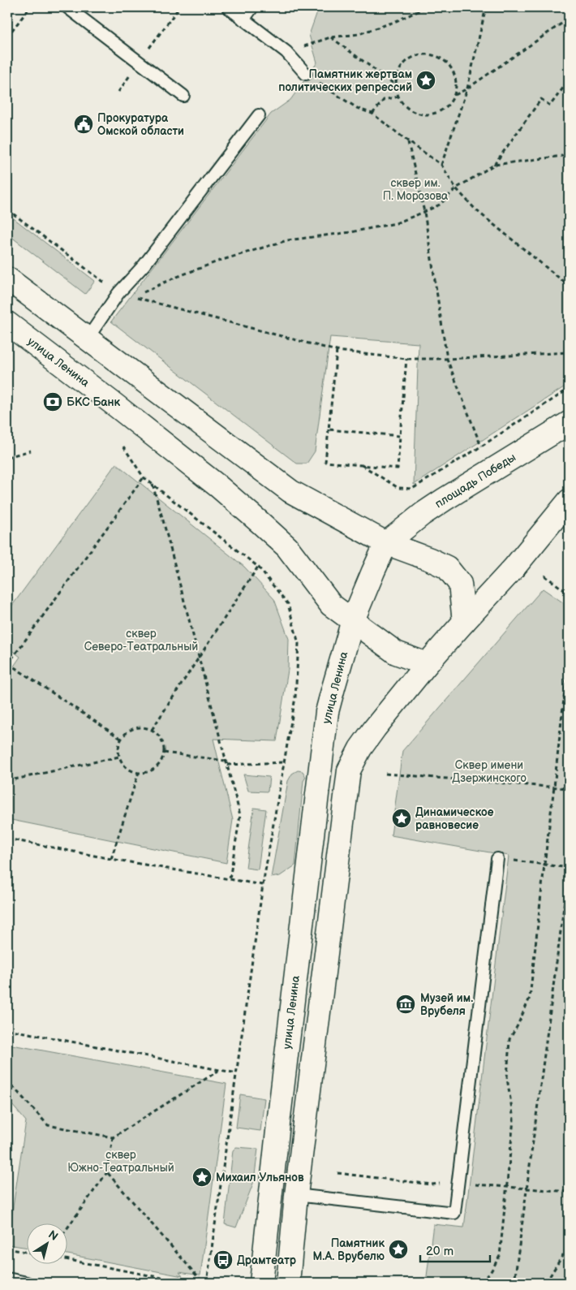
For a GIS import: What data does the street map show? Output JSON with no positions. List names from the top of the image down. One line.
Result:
{"streets":{"main road":["улица Ленина","площадь Победы"]},"crossings":[["улица Ленина","площадь Победы"]],"parks":["сквер им. П. Морозова","сквер Северо-Театральный","Сквер имени Дзержинского","сквер Южно-Театральный"],"places":{"place":["Памятник жертвам политических репрессий","Динамическое равновесие","Михаил Ульянов","Памятник М.А. Врубелю"],"public building":["Прокуратура Омской области"],"bank":["БКС Банк"],"museum":["Музей им. Врубеля"],"bus stop":["Драмтеатр"]},"scale_bar":"20 m","north":"top right"}
